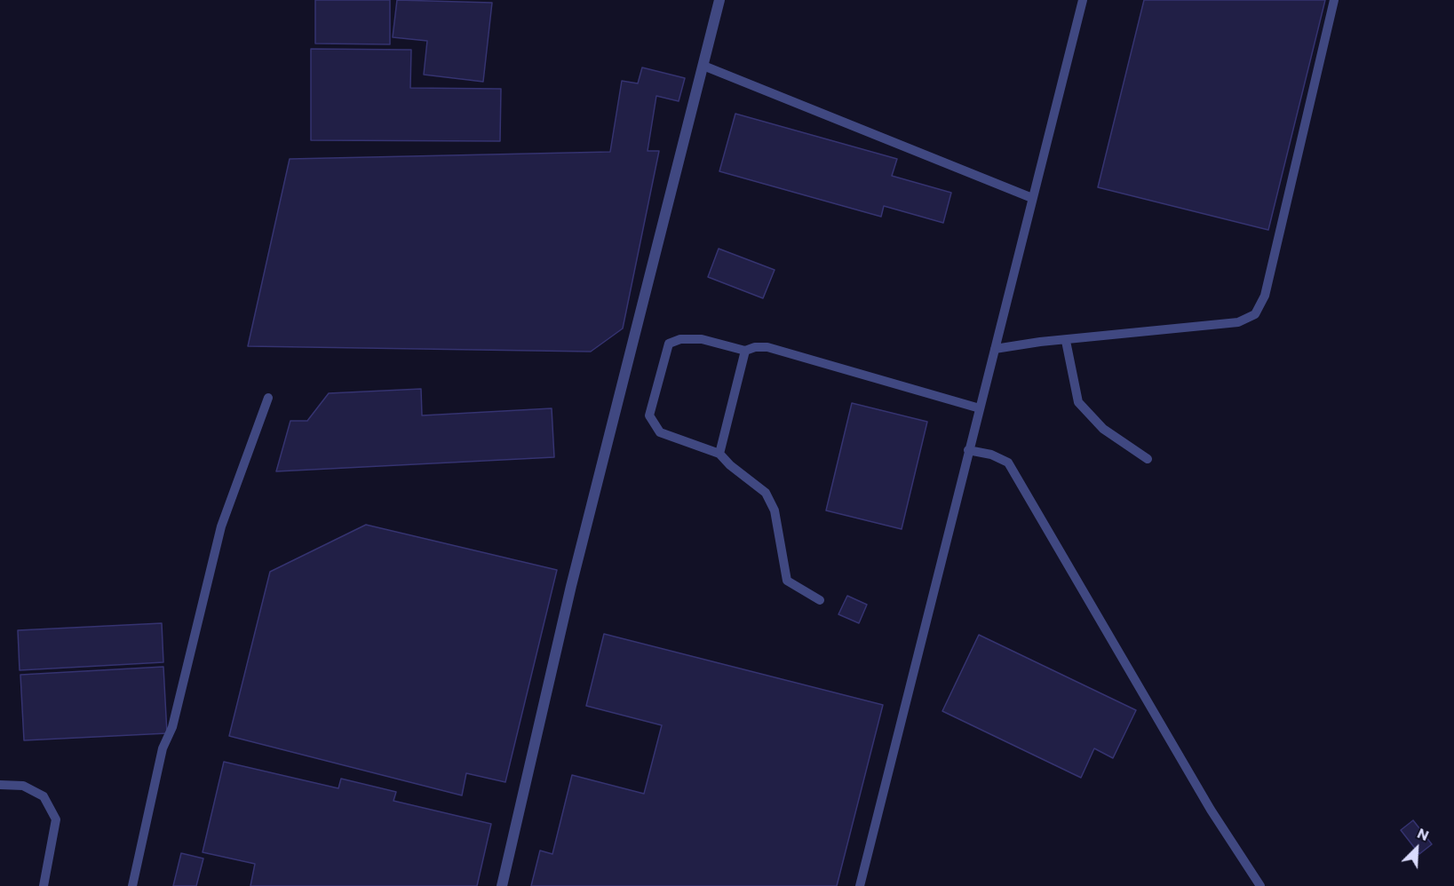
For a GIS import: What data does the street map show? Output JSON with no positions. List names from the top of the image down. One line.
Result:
{"north":"top right"}
